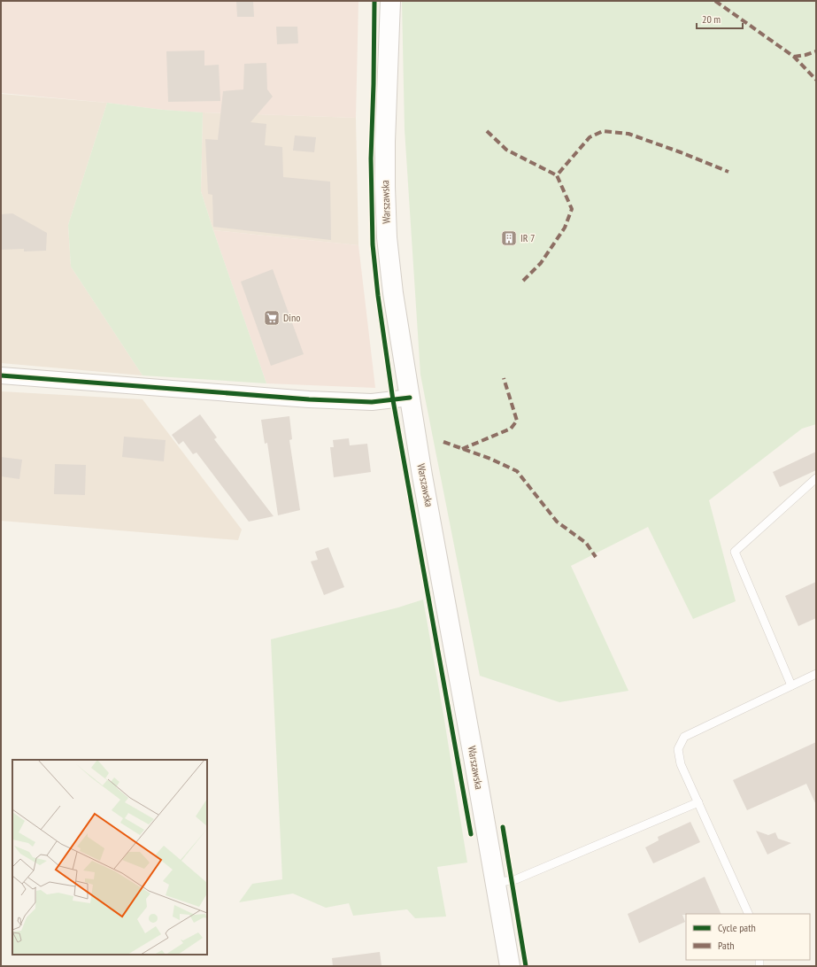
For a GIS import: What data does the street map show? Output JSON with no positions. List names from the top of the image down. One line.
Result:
{"streets":{"main road":["Warszawska"]},"places":{"building":["IR 7"],"supermarket":["Dino"]},"legend":["Cycle path","Path"],"scale_bar":"20 m"}
